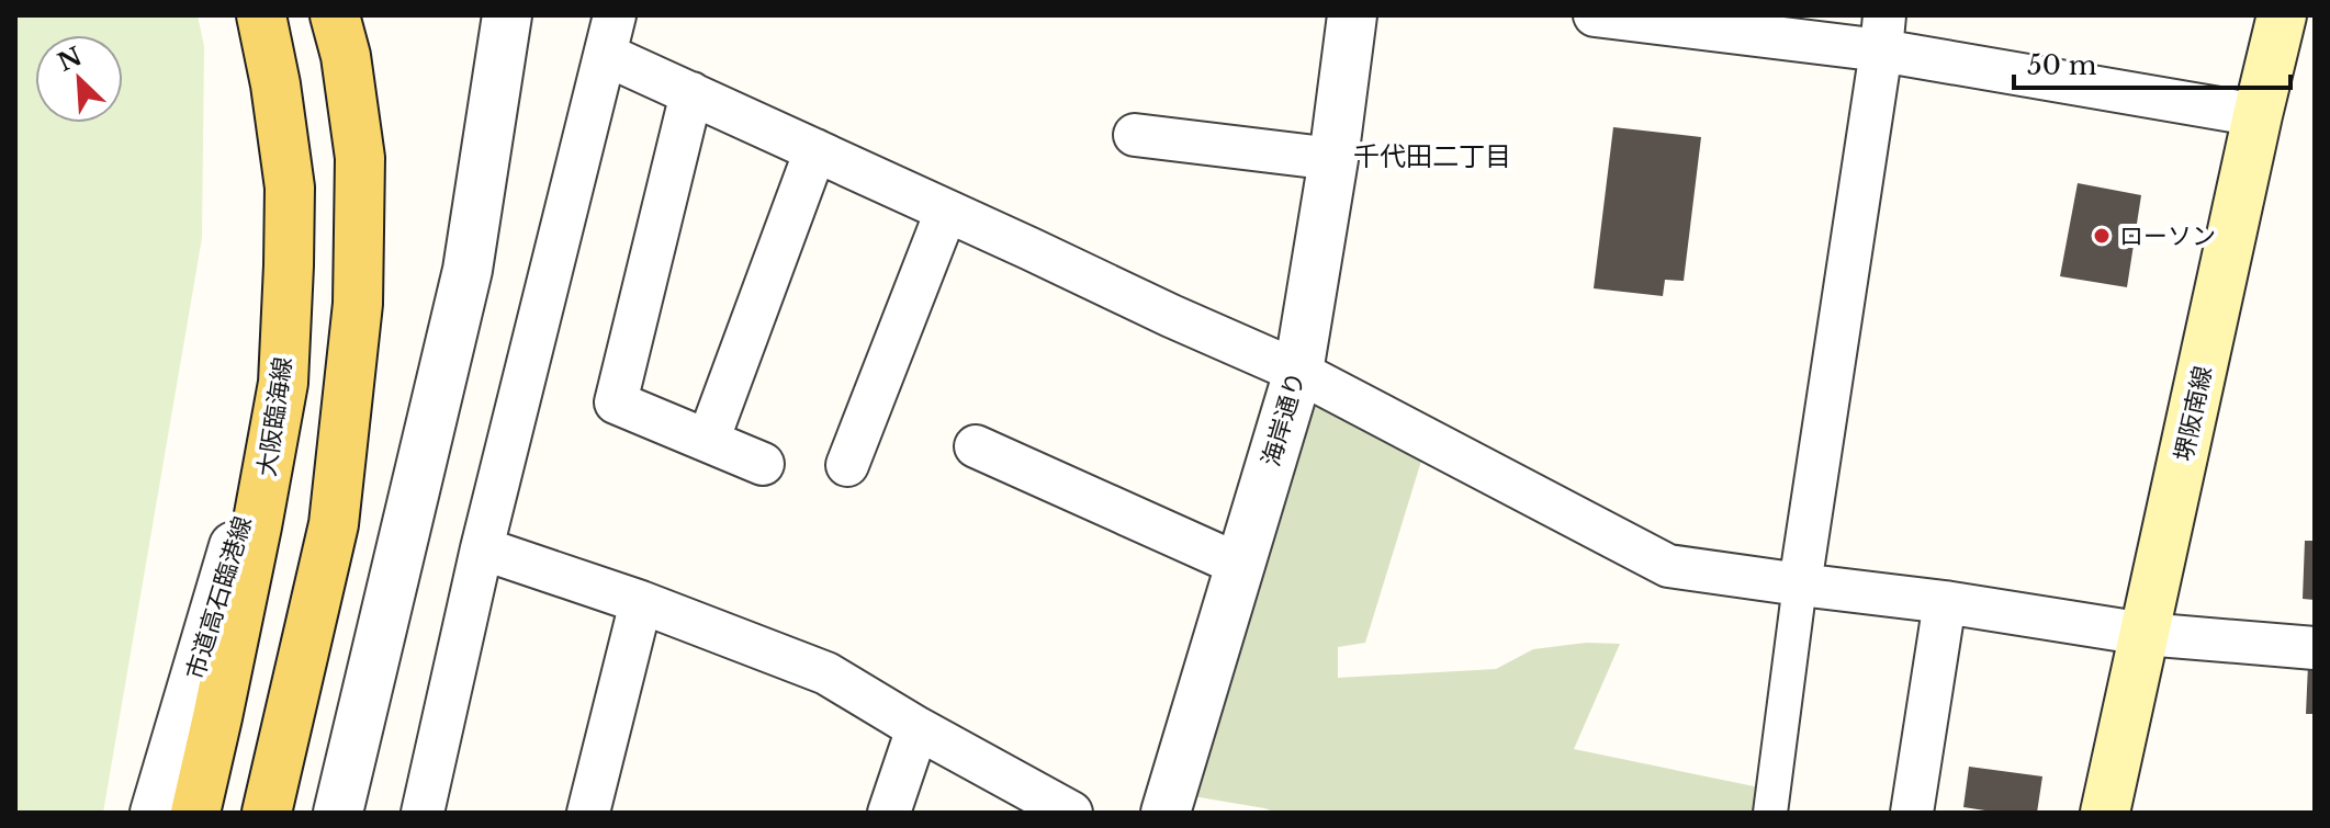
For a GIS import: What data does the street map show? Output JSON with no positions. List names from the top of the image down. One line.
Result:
{"streets":{"main road":["堺阪南線","大阪臨海線"],"street":["海岸通り","市道高石臨港線"]},"crossings":[["大阪臨海線","市道高石臨港線"]],"districts":["千代田二丁目"],"places":["ローソン"],"scale_bar":"50 m","north":"top left"}
